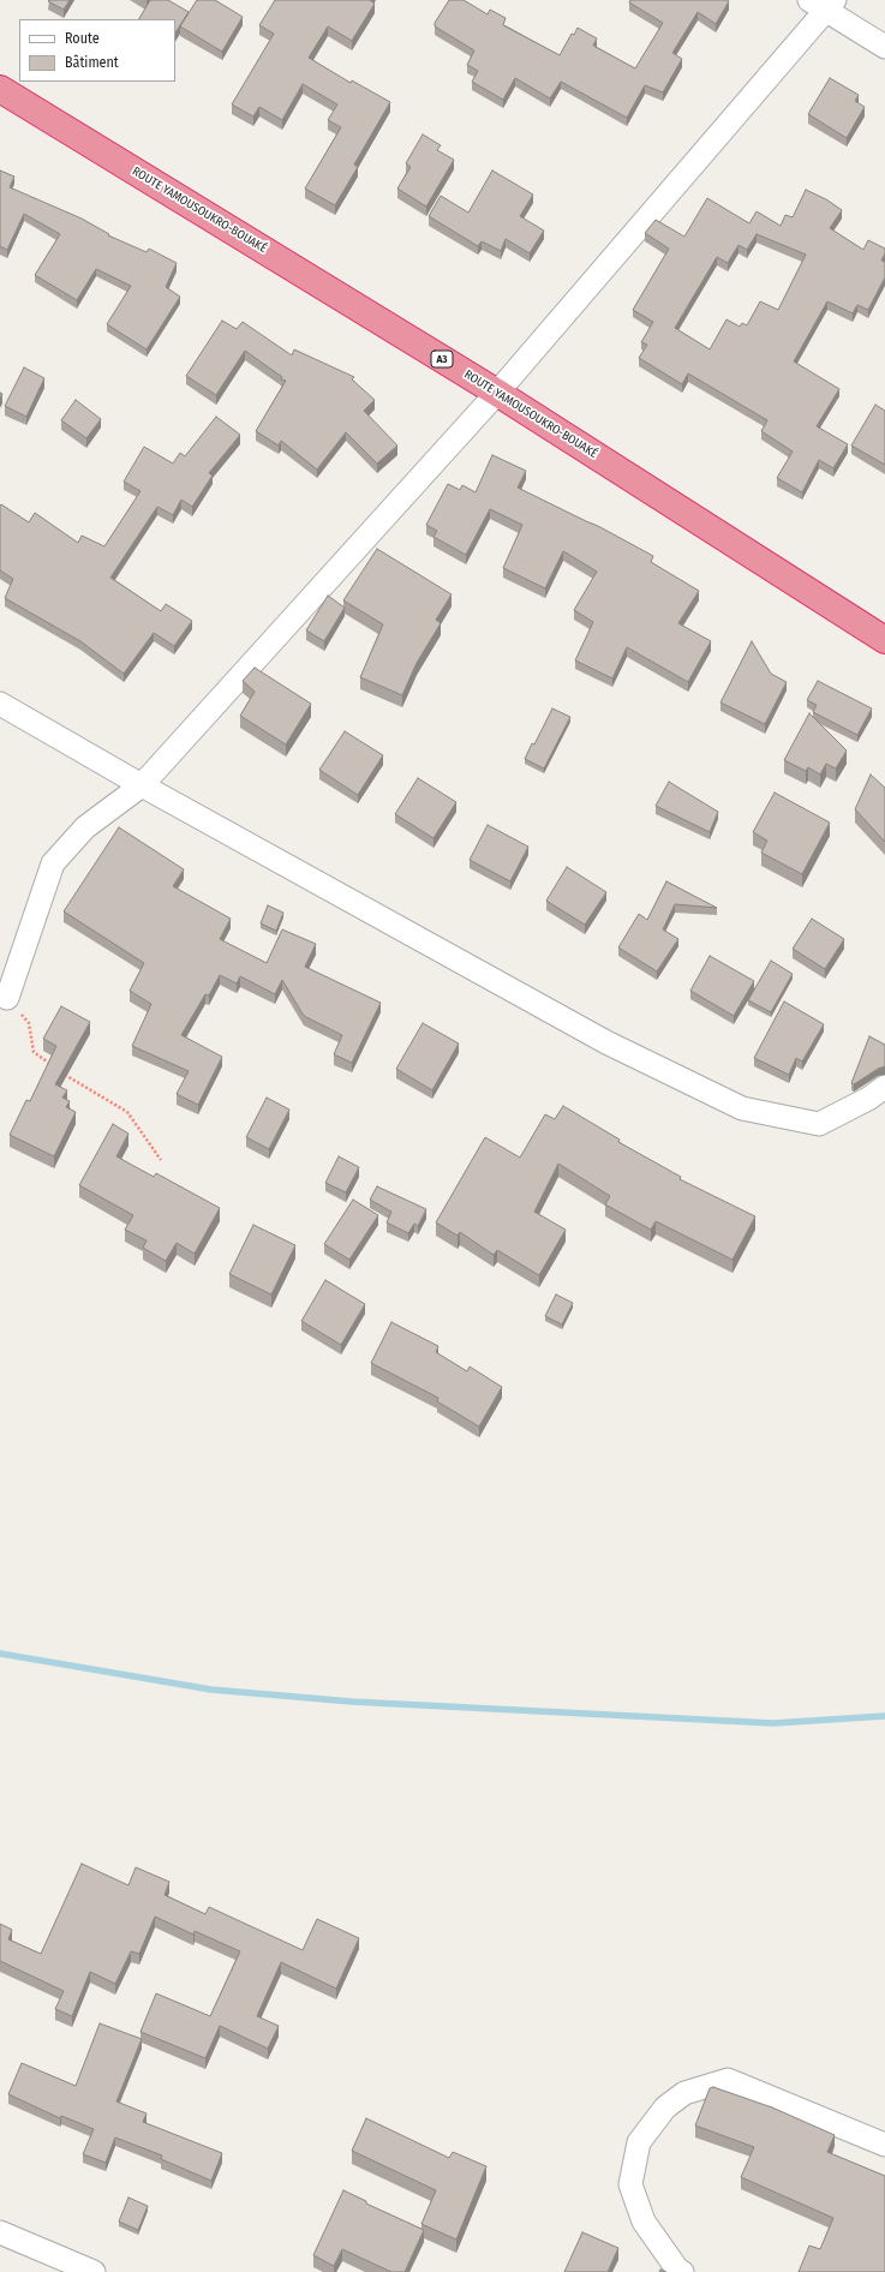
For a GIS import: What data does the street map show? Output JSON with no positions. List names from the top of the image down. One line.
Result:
{"streets":{"highway":["ROUTE YAMOUSOUKRO-BOUAKÉ","A3"]},"legend":["Route","Bâtiment"]}
